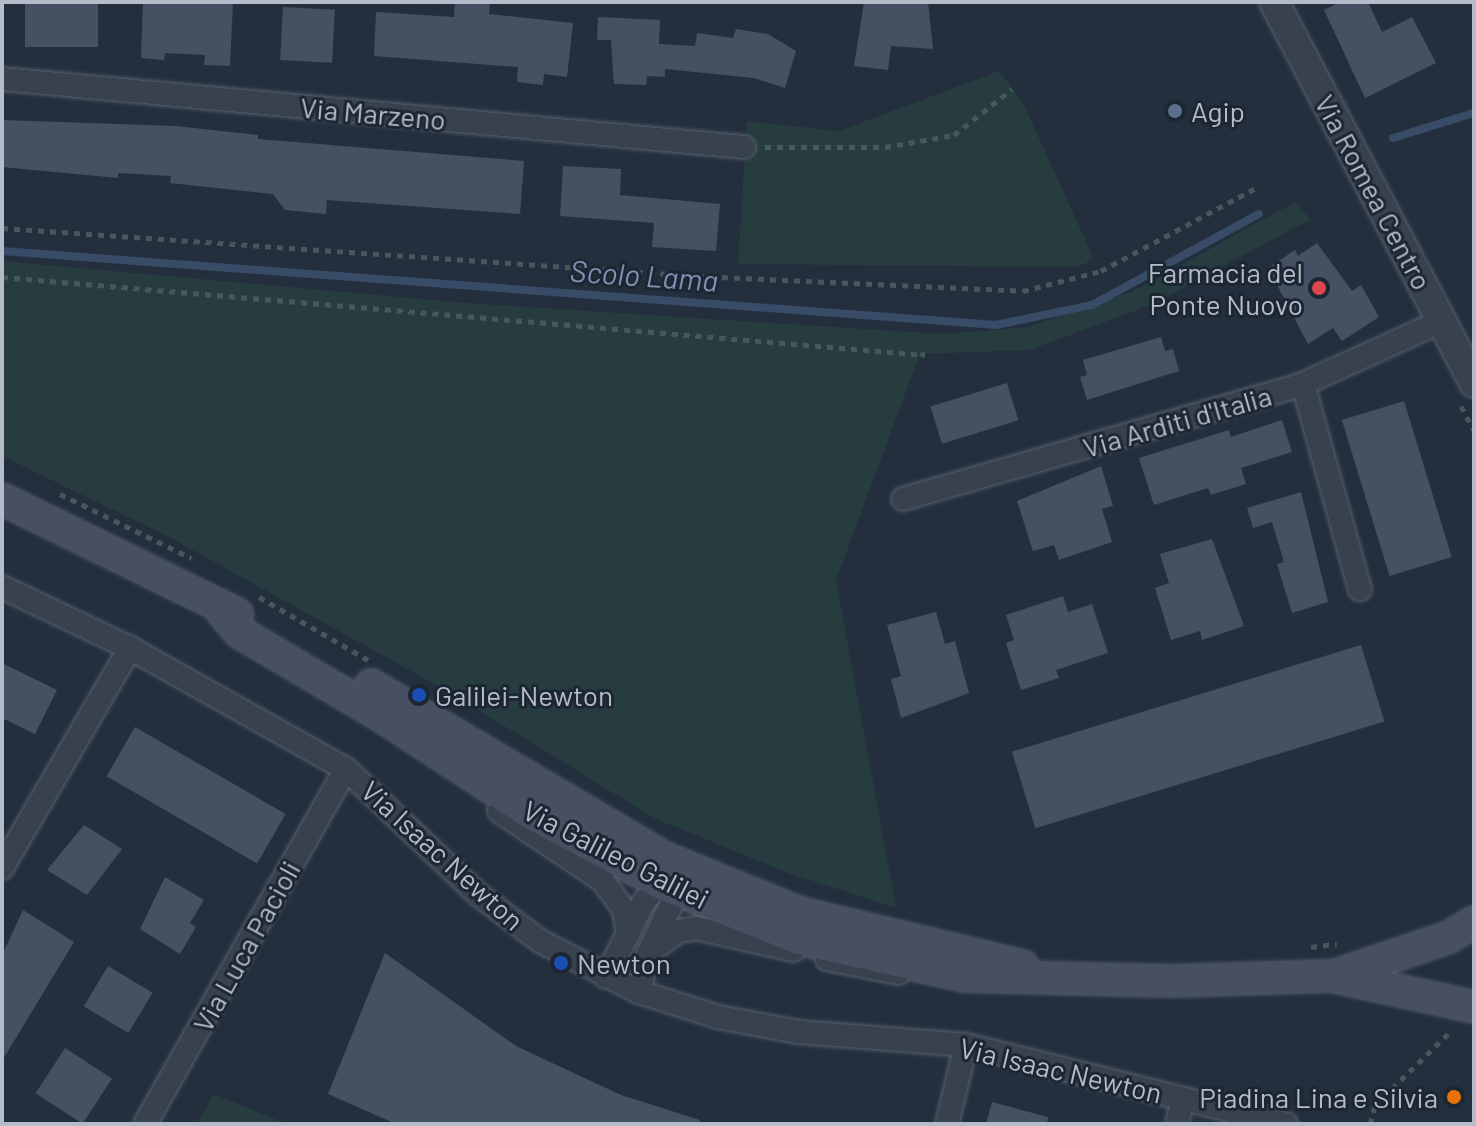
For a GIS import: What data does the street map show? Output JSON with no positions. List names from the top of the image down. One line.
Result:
{"streets":{"main road":["Via Galileo Galilei"],"street":["Via Marzeno","Via Romea Centro","Via Arditi d'Italia","Via Isaac Newton","Via Luca Pacioli"]},"crossings":[["Via Romea Centro","Via Arditi d'Italia"],["Via Isaac Newton","Via Luca Pacioli"]],"water":["Scolo Lama"],"places":["Agip","Farmacia del Ponte Nuovo","Galilei-Newton","Newton","Piadina Lina e Silvia"]}
